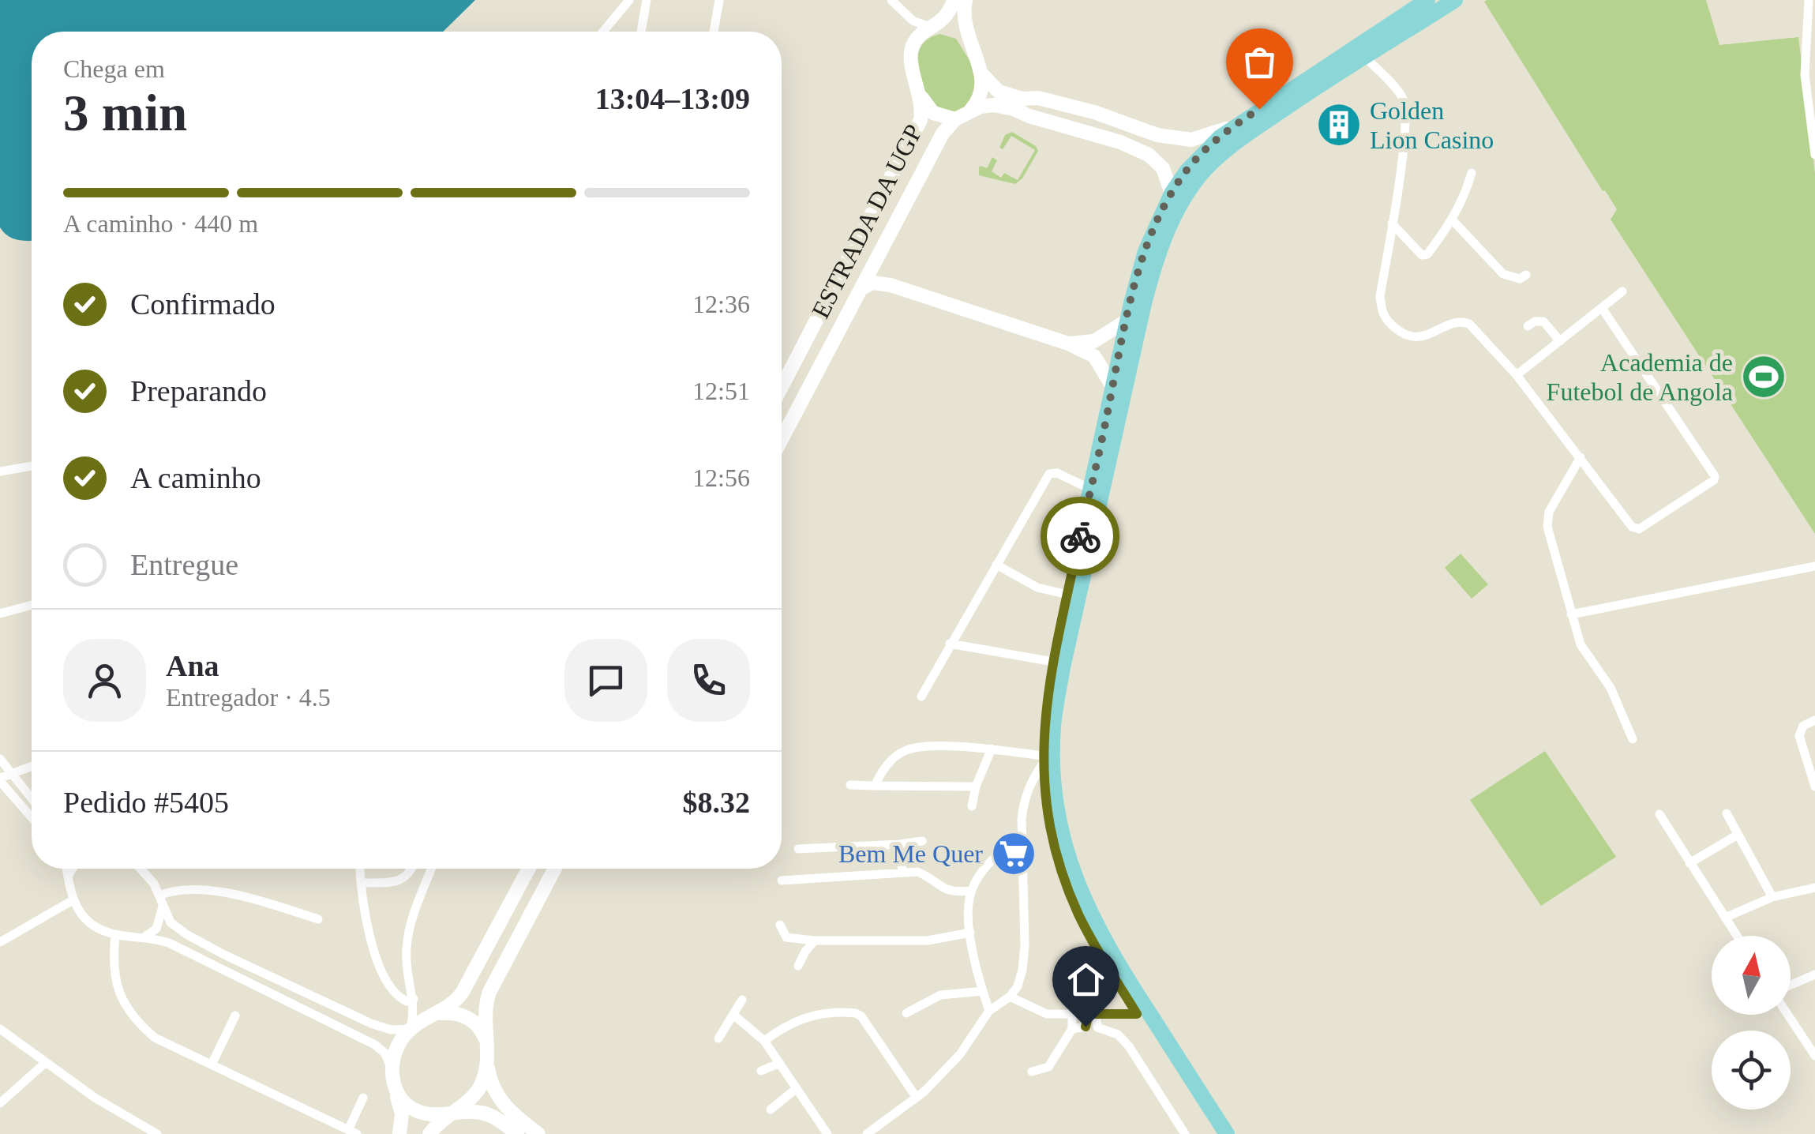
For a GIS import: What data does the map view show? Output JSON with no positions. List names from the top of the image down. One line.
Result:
{"streets":{"main road":["ESTRADA DA UGP"]},"places":{"building":["Golden Lion Casino"],"sports":["Academia de Futebol de Angola"],"supermarket":["Bem Me Quer"]},"north":"top","page":{"heading":["3 min","Chega em","13:04–13:09"],"panel":["Ana","Entregador · 4.5","Pedido #5405","$8.32"],"bar":"A caminho · 440 m","list":[["Confirmado","12:36"],["Preparando","12:51"],["A caminho","12:56"],"Entregue"]}}
